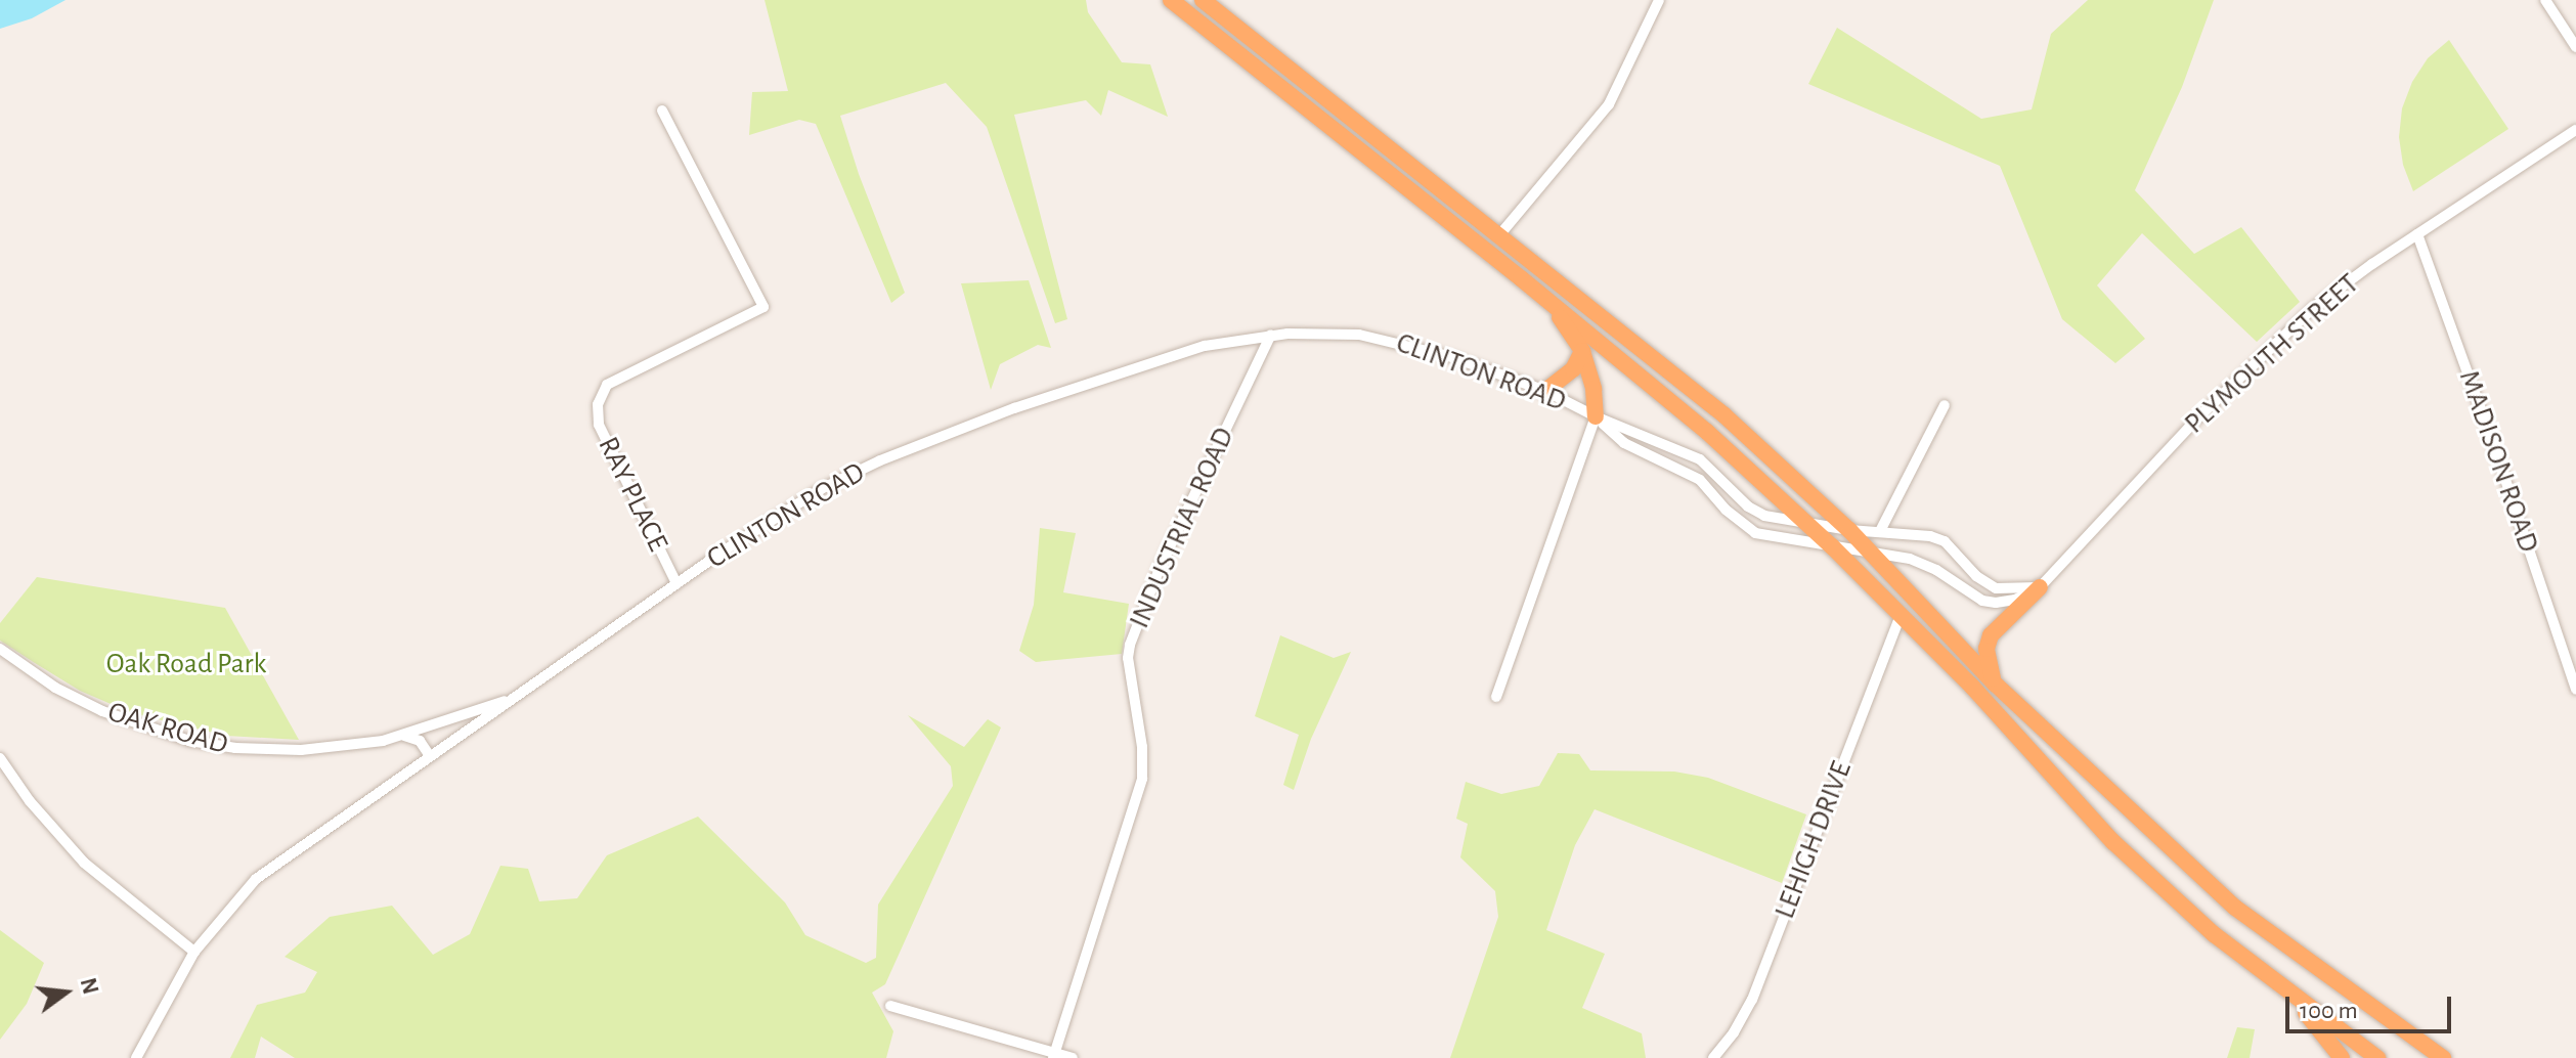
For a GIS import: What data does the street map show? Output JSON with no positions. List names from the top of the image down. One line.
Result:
{"streets":{"street":["PLYMOUTH STREET","CLINTON ROAD","MADISON ROAD","RAY PLACE","INDUSTRIAL ROAD","OAK ROAD","LEHIGH DRIVE"]},"crossings":[["PLYMOUTH STREET","MADISON ROAD"],["CLINTON ROAD","RAY PLACE"],["CLINTON ROAD","INDUSTRIAL ROAD"],["CLINTON ROAD","OAK ROAD"]],"parks":["Oak Road Park"],"scale_bar":"100 m","north":"right"}
